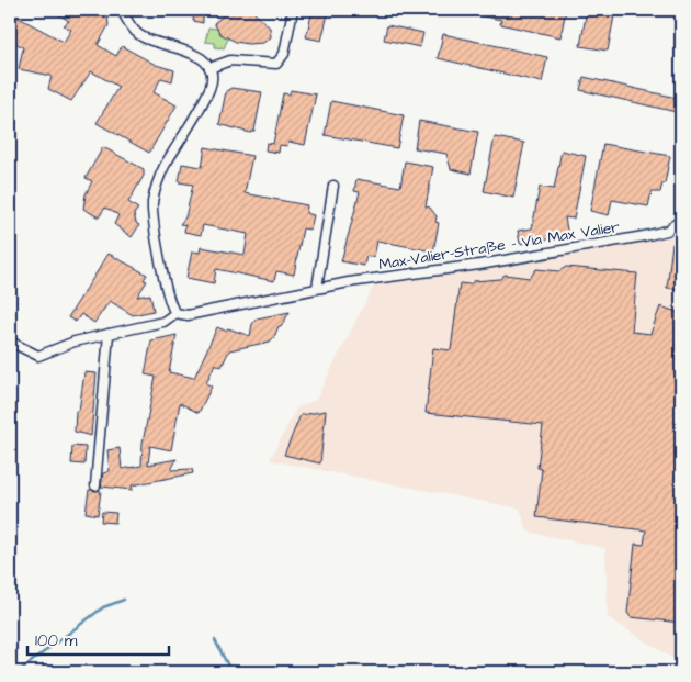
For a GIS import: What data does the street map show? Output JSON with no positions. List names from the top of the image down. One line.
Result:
{"streets":{"street":["Max-Valier-Straße - Via Max Valier"]},"scale_bar":"100 m"}
